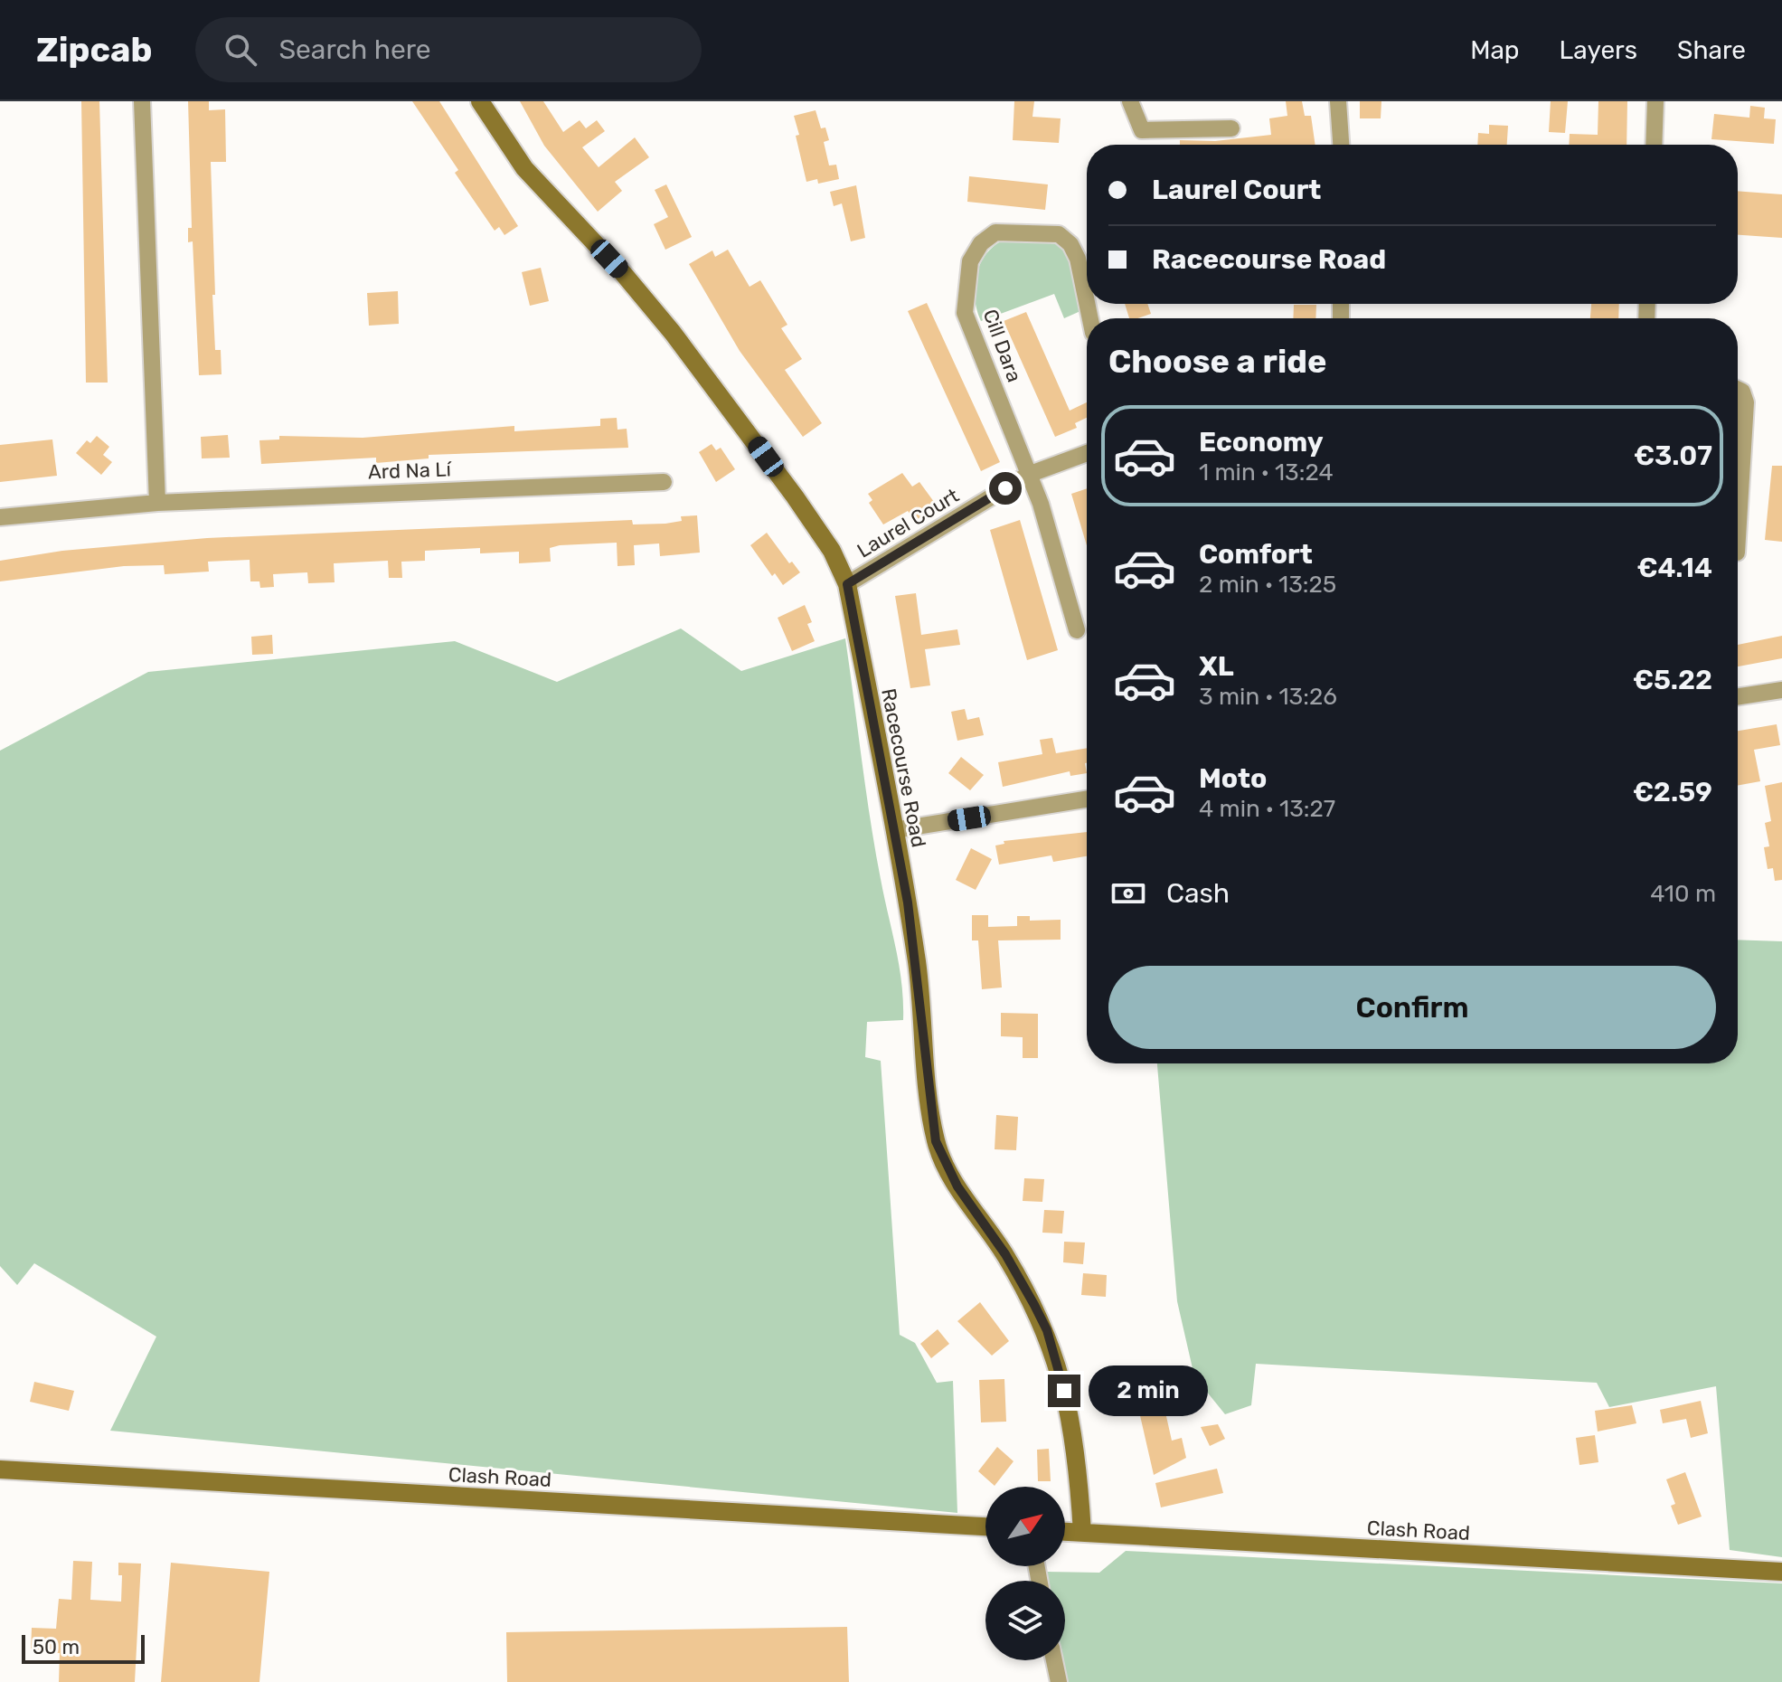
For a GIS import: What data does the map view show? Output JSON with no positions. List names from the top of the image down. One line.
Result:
{"streets":{"street":["Cill Dara","Ard Na Lí","Laurel Court","Racecourse Road","Clash Road"]},"crossings":[["Cill Dara","Laurel Court"],["Laurel Court","Racecourse Road"],["Racecourse Road","Clash Road"]],"scale_bar":"50 m","north":"top right","page":{"header":"Zipcab","search":"Search here","nav":["Map","Layers","Share"],"banner":["Laurel Court","Racecourse Road"],"heading":"Choose a ride","list":[{"name":"Economy","note":"1 min · 13:24","value":"€3.07"},{"name":"Comfort","note":"2 min · 13:25","value":"€4.14"},{"name":"XL","note":"3 min · 13:26","value":"€5.22"},{"name":"Moto","note":"4 min · 13:27","value":"€2.59"}],"pay":["Cash","410 m"],"buttons":"Confirm","bubble":"2 min","scale":"50 m"}}
